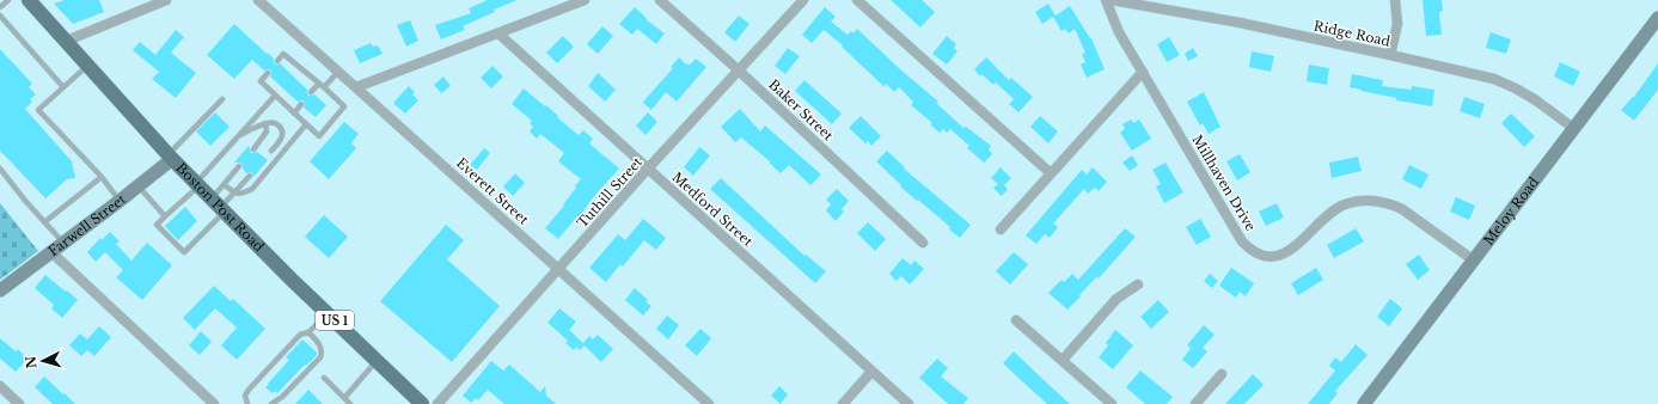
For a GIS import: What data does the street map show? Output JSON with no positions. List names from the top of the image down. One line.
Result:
{"streets":{"main road":["Boston Post Road","Meloy Road","Farwell Street","US 1"],"street":["Ridge Road","Baker Street","Millhaven Drive","Everett Street","Tuthill Street","Medford Street"]},"crossings":[["Ridge Road","Meloy Road"],["Baker Street","Tuthill Street"],["Millhaven Drive","Meloy Road"],["Everett Street","Tuthill Street"],["Tuthill Street","Medford Street"],["Boston Post Road","Farwell Street"]],"north":"left"}
